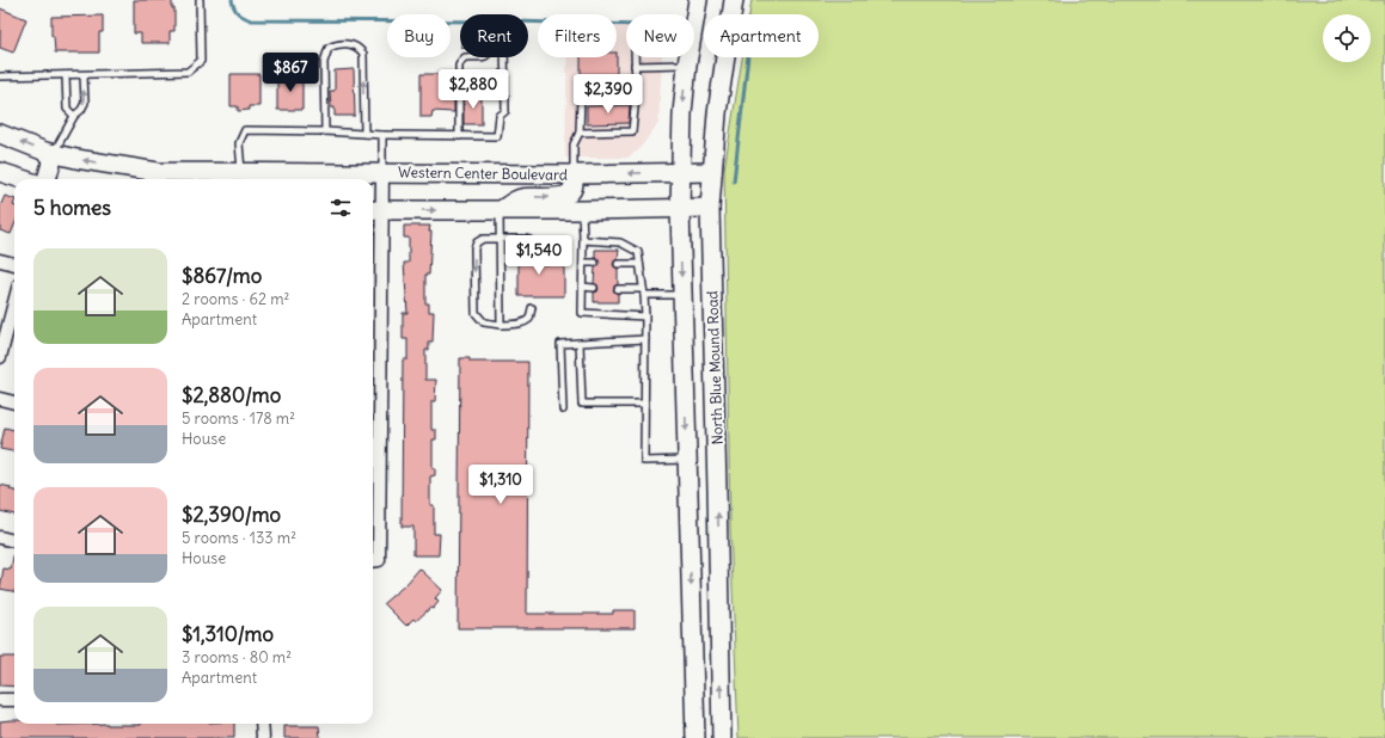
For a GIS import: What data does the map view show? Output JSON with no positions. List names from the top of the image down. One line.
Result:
{"streets":{"main road":["Western Center Boulevard","North Blue Mound Road"]},"crossings":[["Western Center Boulevard","North Blue Mound Road"]],"page":{"chip":["Buy","Rent","Filters","New","Apartment"],"price":["$867","$2,880","$2,390","$1,540","$1,310"],"heading":"5 homes","list":[{"name":"$867/mo","note":"2 rooms · 62 m² · Apartment"},{"name":"$2,880/mo","note":"5 rooms · 178 m² · House"},{"name":"$2,390/mo","note":"5 rooms · 133 m² · House"},{"name":"$1,310/mo","note":"3 rooms · 80 m² · Apartment"}]}}
